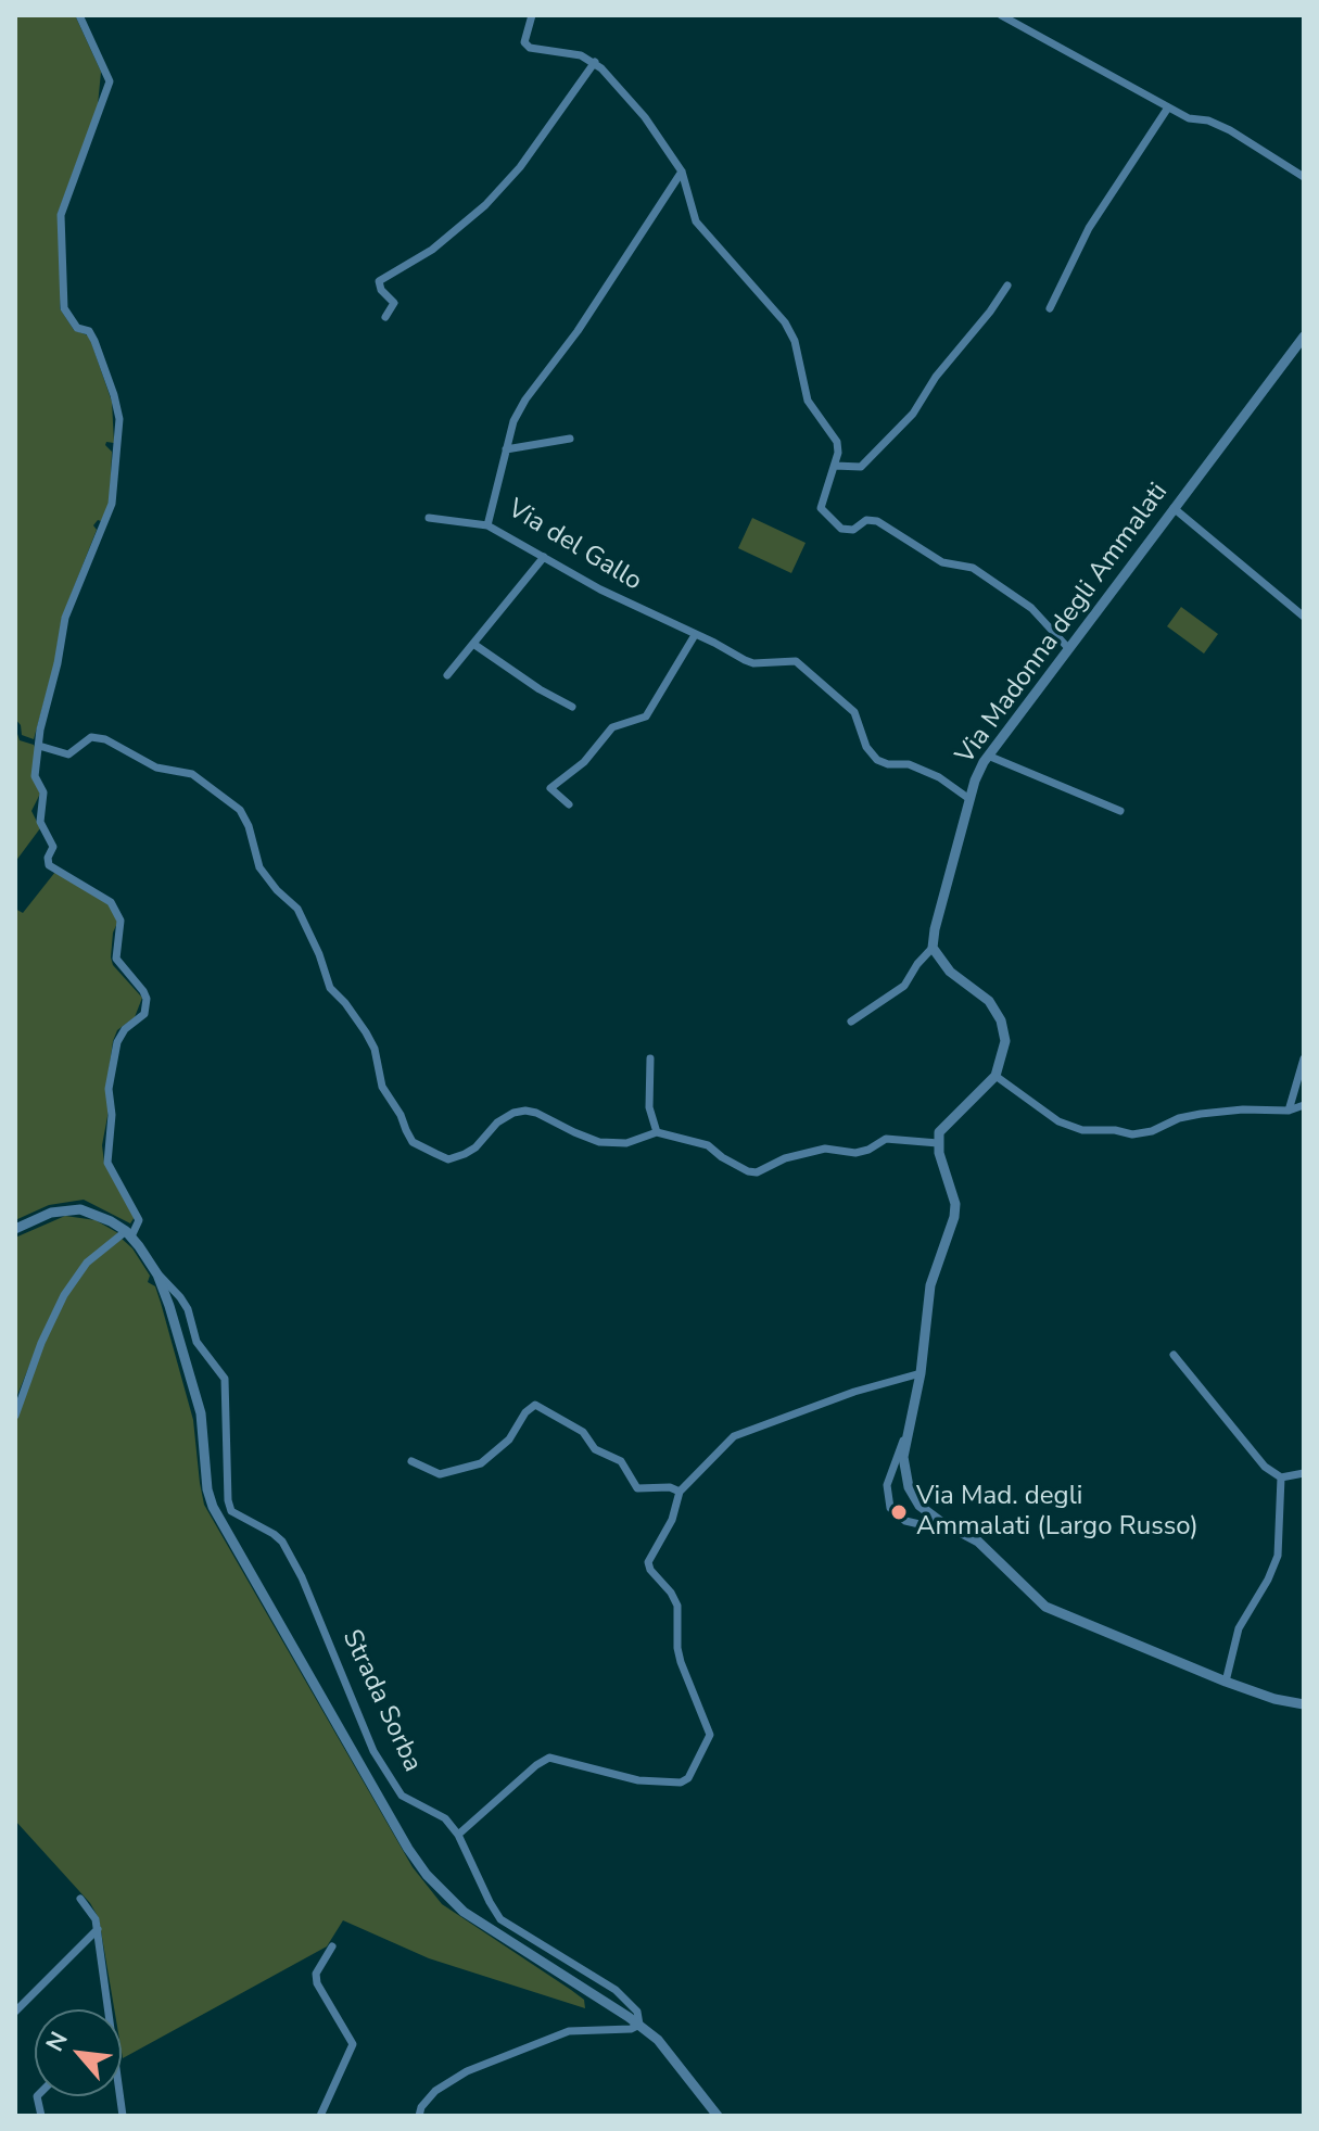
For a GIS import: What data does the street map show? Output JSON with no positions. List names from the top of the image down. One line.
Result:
{"streets":{"street":["Via del Gallo","Via Madonna degli Ammalati","Strada Sorba"]},"crossings":[["Via del Gallo","Via Madonna degli Ammalati"]],"places":["Via Mad. degli Ammalati (Largo Russo)"],"north":"top left"}
